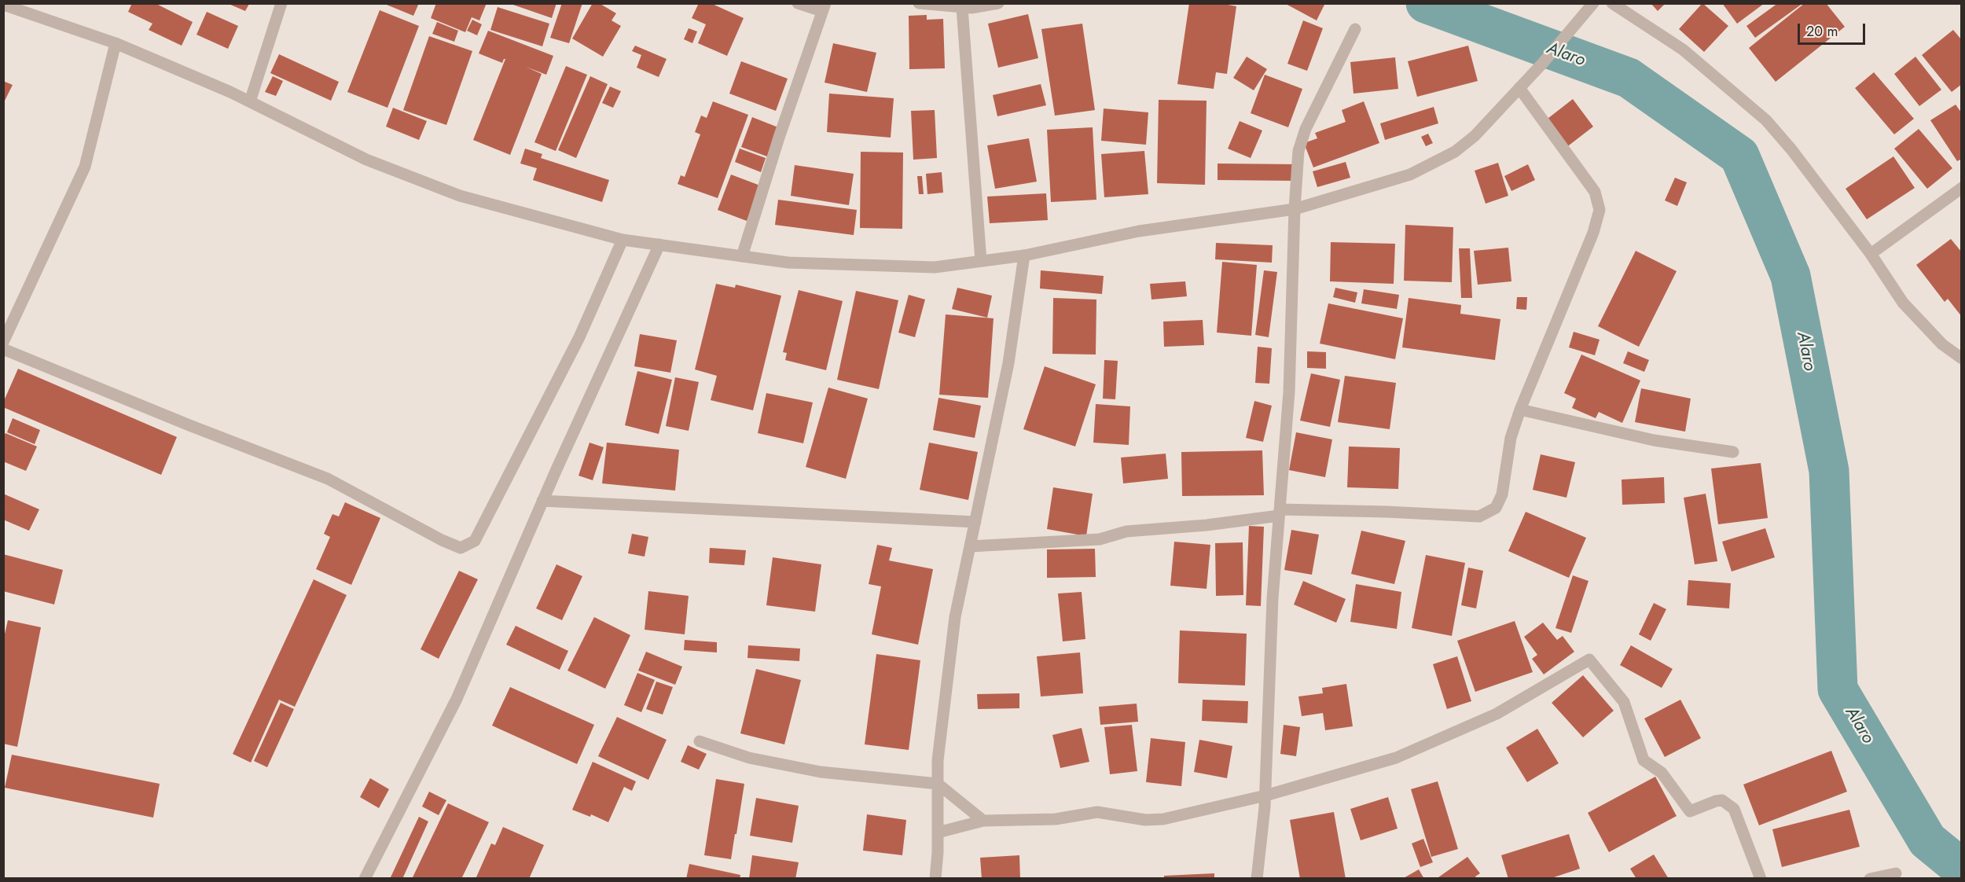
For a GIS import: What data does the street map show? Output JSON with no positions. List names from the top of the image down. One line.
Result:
{"water":["Alaro"],"scale_bar":"20 m"}
